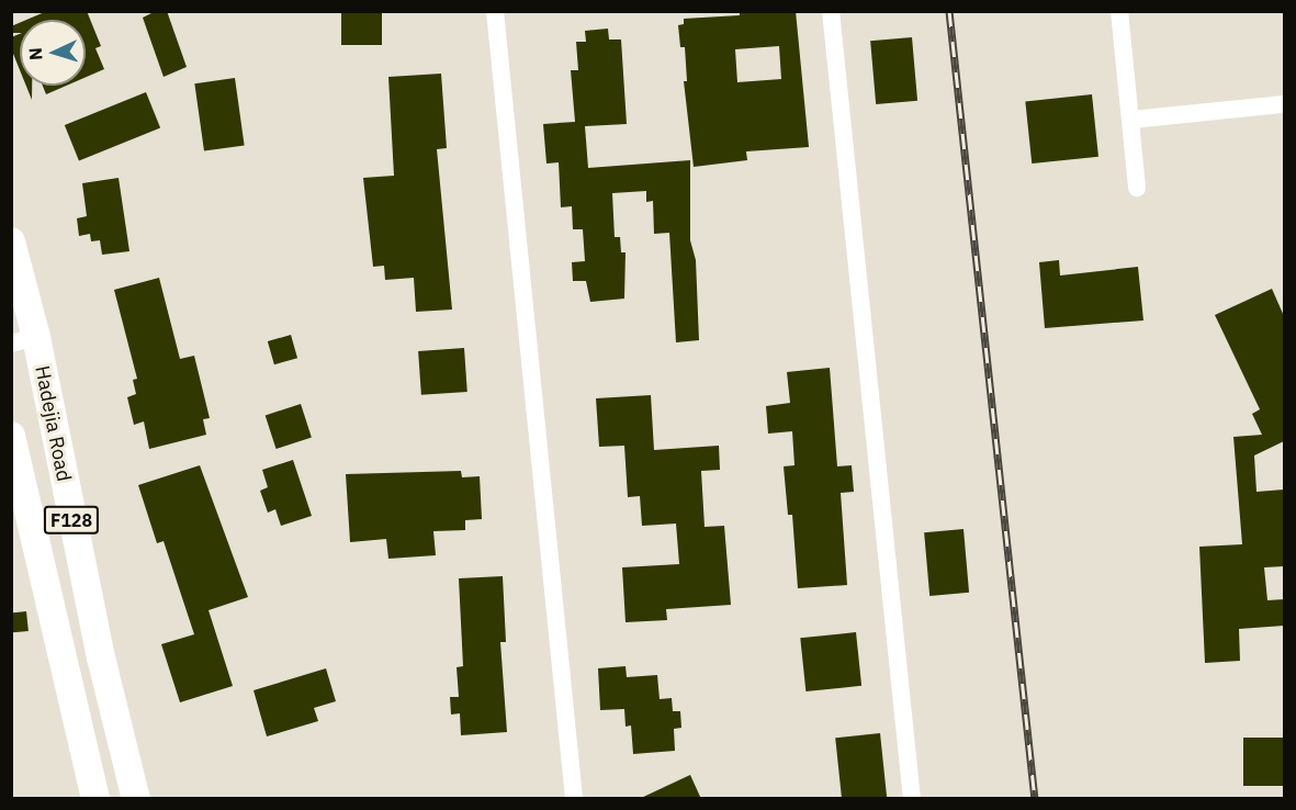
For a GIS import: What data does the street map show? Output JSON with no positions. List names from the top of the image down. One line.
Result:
{"streets":{"main road":["Hadejia Road","F128"]},"north":"left"}
